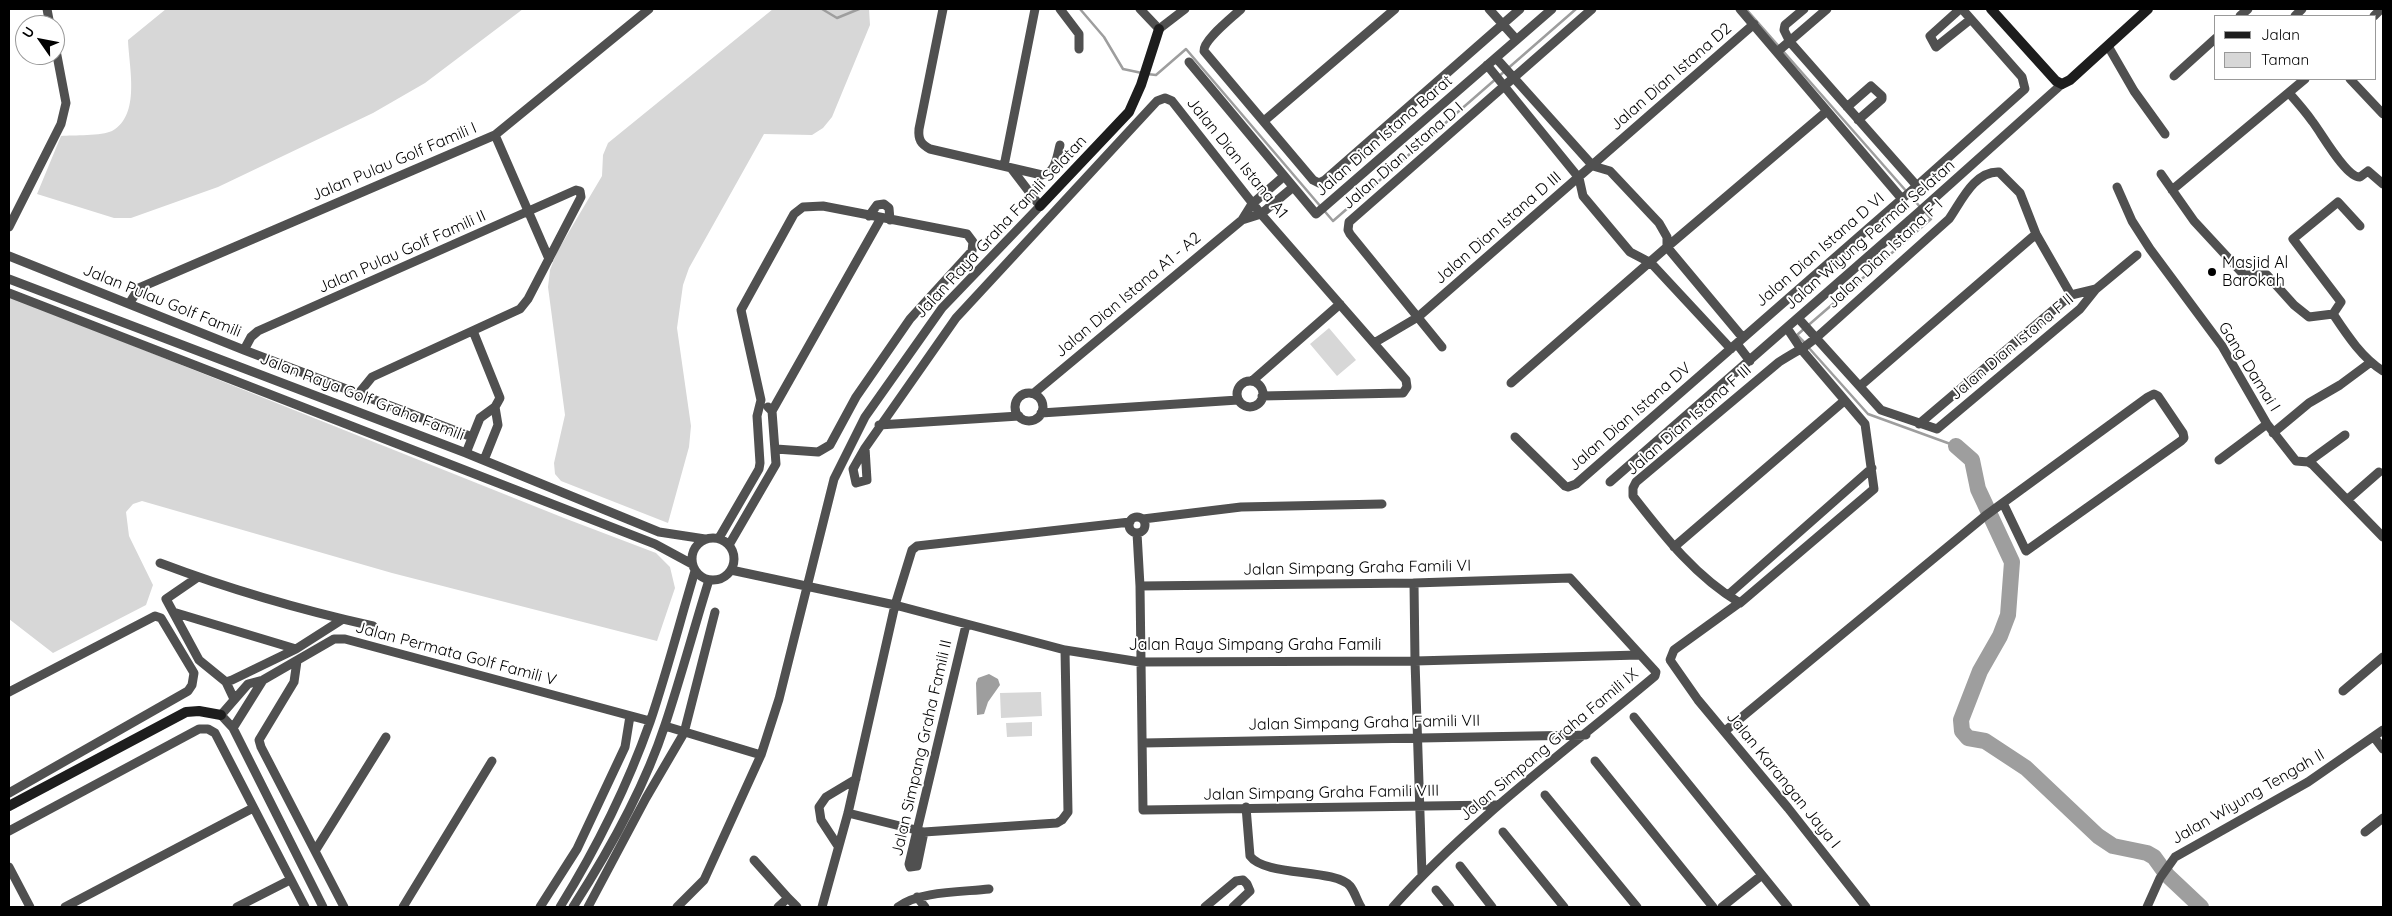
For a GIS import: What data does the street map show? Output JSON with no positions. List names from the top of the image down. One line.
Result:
{"streets":{"street":["Jalan Dian Istana D2","Jalan Dian Istana Barat","Jalan Dian Istana D I","Jalan Dian Istana A1","Jalan Pulau Golf Famili I","Jalan Raya Graha Famili Selatan","Jalan Dian Istana D III","Jalan Wiyung Permai Selatan","Jalan Dian Istana D VI","Jalan Pulau Golf Famili II","Jalan Dian Istana F I","Jalan Dian Istana A1 - A2","Jalan Pulau Golf Famili","Jalan Dian Istana F II","Gang Damai I","Jalan Raya Golf Graha Famili","Jalan Dian Istana DV","Jalan Dian Istana F III","Jalan Simpang Graha Famili VI","Jalan Raya Simpang Graha Famili","Jalan Permata Golf Famili V","Jalan Simpang Graha Famili VII","Jalan Simpang Graha Famili IX","Jalan Simpang Graha Famili II","Jalan Karangan Jaya I","Jalan Simpang Graha Famili VIII","Jalan Wiyung Tengah II"]},"crossings":[["Jalan Dian Istana D2","Jalan Dian Istana D III"],["Jalan Dian Istana D2","Jalan Dian Istana D VI"],["Jalan Dian Istana Barat","Jalan Dian Istana A1 - A2"],["Jalan Dian Istana D I","Jalan Dian Istana D III"],["Jalan Dian Istana A1","Jalan Dian Istana D III"],["Jalan Dian Istana A1","Jalan Dian Istana A1 - A2"],["Jalan Pulau Golf Famili I","Jalan Pulau Golf Famili"],["Jalan Raya Graha Famili Selatan","Jalan Raya Simpang Graha Famili"],["Jalan Dian Istana D III","Jalan Dian Istana D VI"],["Jalan Dian Istana D III","Jalan Dian Istana DV"],["Jalan Wiyung Permai Selatan","Jalan Dian Istana F II"],["Jalan Dian Istana D VI","Jalan Dian Istana DV"],["Jalan Pulau Golf Famili II","Jalan Pulau Golf Famili"],["Jalan Dian Istana F I","Jalan Dian Istana F II"],["Jalan Dian Istana F I","Jalan Dian Istana F III"],["Jalan Raya Golf Graha Famili","Jalan Raya Simpang Graha Famili"],["Jalan Dian Istana F III","Jalan Karangan Jaya I"],["Jalan Simpang Graha Famili VI","Jalan Simpang Graha Famili IX"],["Jalan Raya Simpang Graha Famili","Jalan Simpang Graha Famili IX"],["Jalan Raya Simpang Graha Famili","Jalan Simpang Graha Famili II"],["Jalan Simpang Graha Famili VII","Jalan Simpang Graha Famili IX"],["Jalan Simpang Graha Famili VII","Jalan Simpang Graha Famili VIII"],["Jalan Simpang Graha Famili IX","Jalan Simpang Graha Famili VIII"]],"places":["Masjid Al Barokah"],"legend":["Jalan","Taman"],"north":"top left"}
